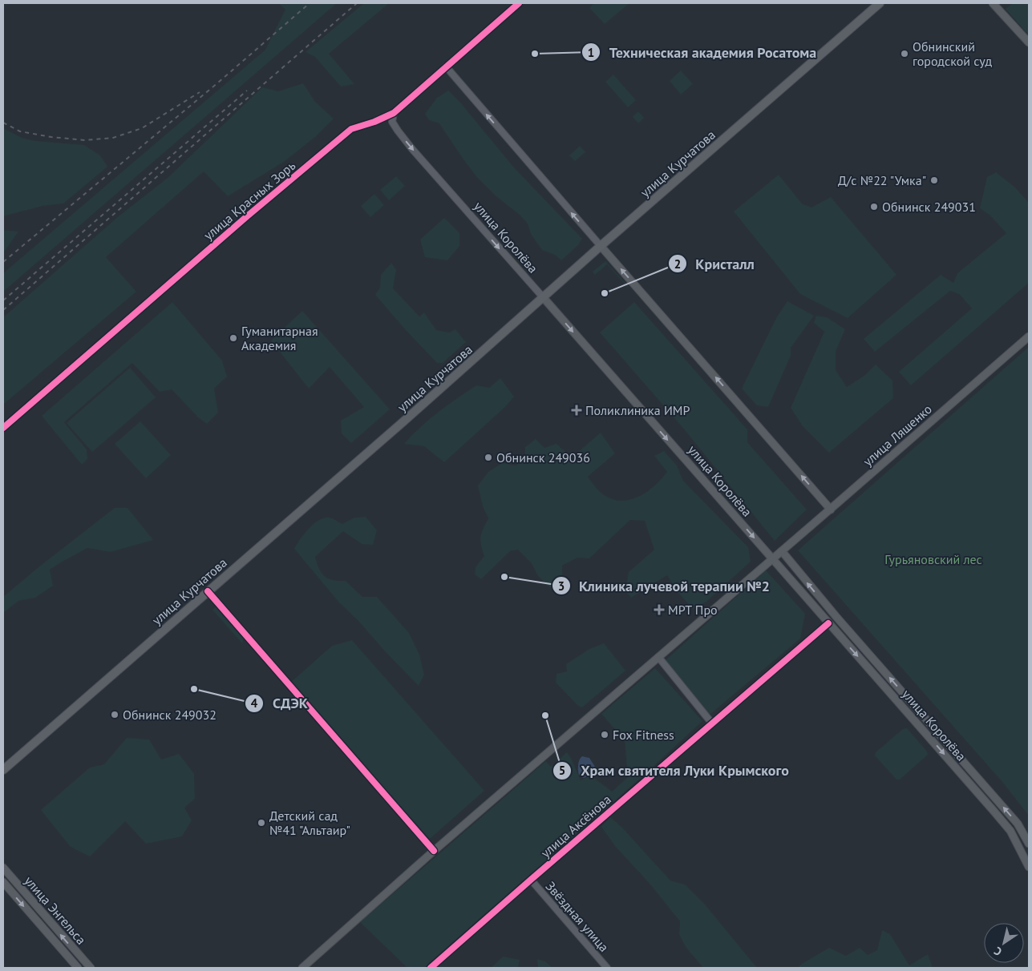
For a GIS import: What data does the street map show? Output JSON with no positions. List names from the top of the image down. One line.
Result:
{"streets":{"main road":["улица Курчатова","улица Королёва","улица Ляшенко","улица Аксёнова","улица Энгельса"],"street":["улица Красных Зорь","Звёздная улица"]},"crossings":[["улица Курчатова","улица Королёва"],["улица Красных Зорь","улица Королёва"],["улица Королёва","улица Ляшенко"],["улица Королёва","улица Аксёнова"],["улица Аксёнова","Звёздная улица"]],"parks":["Гурьяновский лес"],"places":{"other":["Техническая академия Росатома","Обнинский городской суд","Д/с №22 \"Умка\"","Обнинск 249031","Кристалл","Гуманитарная Академия","Обнинск 249036","Клиника лучевой терапии №2","СДЭК","Обнинск 249032","Храм святителя Луки Крымского","Fox Fitness","Детский сад №41 \"Альтаир\""],"health":["Поликлиника ИМР","МРТ Про"]},"north":"bottom left"}
